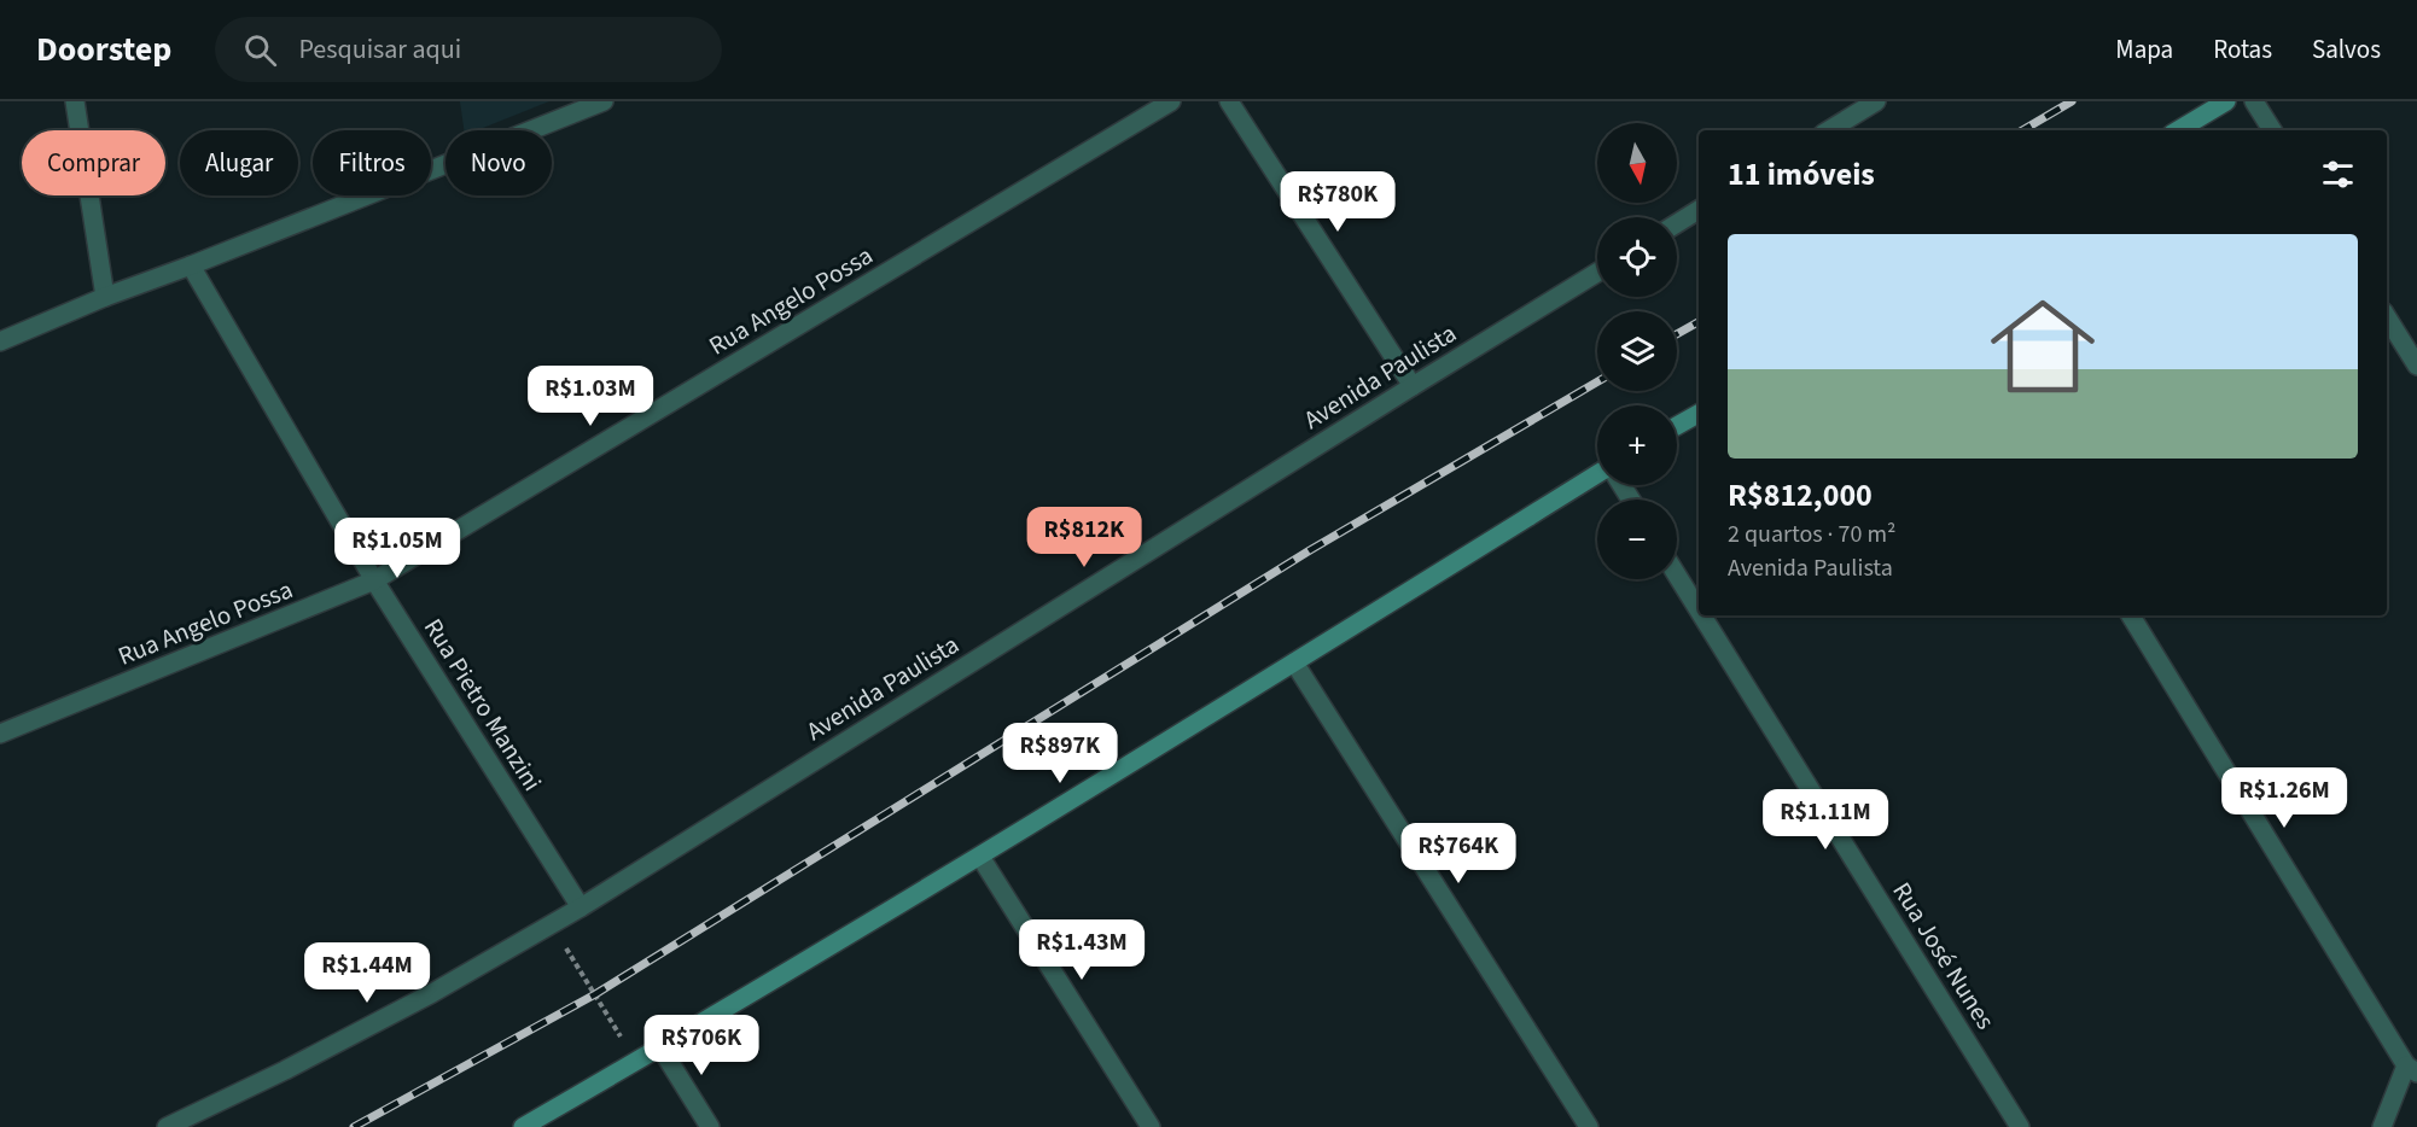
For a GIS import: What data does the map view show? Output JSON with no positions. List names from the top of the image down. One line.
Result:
{"streets":{"street":["Rua Angelo Possa","Avenida Paulista","Rua Pietro Manzini","Rua José Nunes"]},"crossings":[["Rua Angelo Possa","Rua Pietro Manzini"],["Avenida Paulista","Rua Pietro Manzini"]],"north":"bottom","page":{"header":"Doorstep","search":"Pesquisar aqui","nav":["Mapa","Rotas","Salvos"],"map_buttons":["+","−"],"chip":["Comprar","Alugar","Filtros","Novo"],"heading":"11 imóveis","price":["R$780K","R$1.03M","R$812K","R$1.05M","R$897K","R$1.26M","R$1.11M","R$764K","R$1.43M","R$1.44M","R$706K"],"list":[{"name":"R$812,000","note":"2 quartos · 70 m² · Avenida Paulista"}]}}
